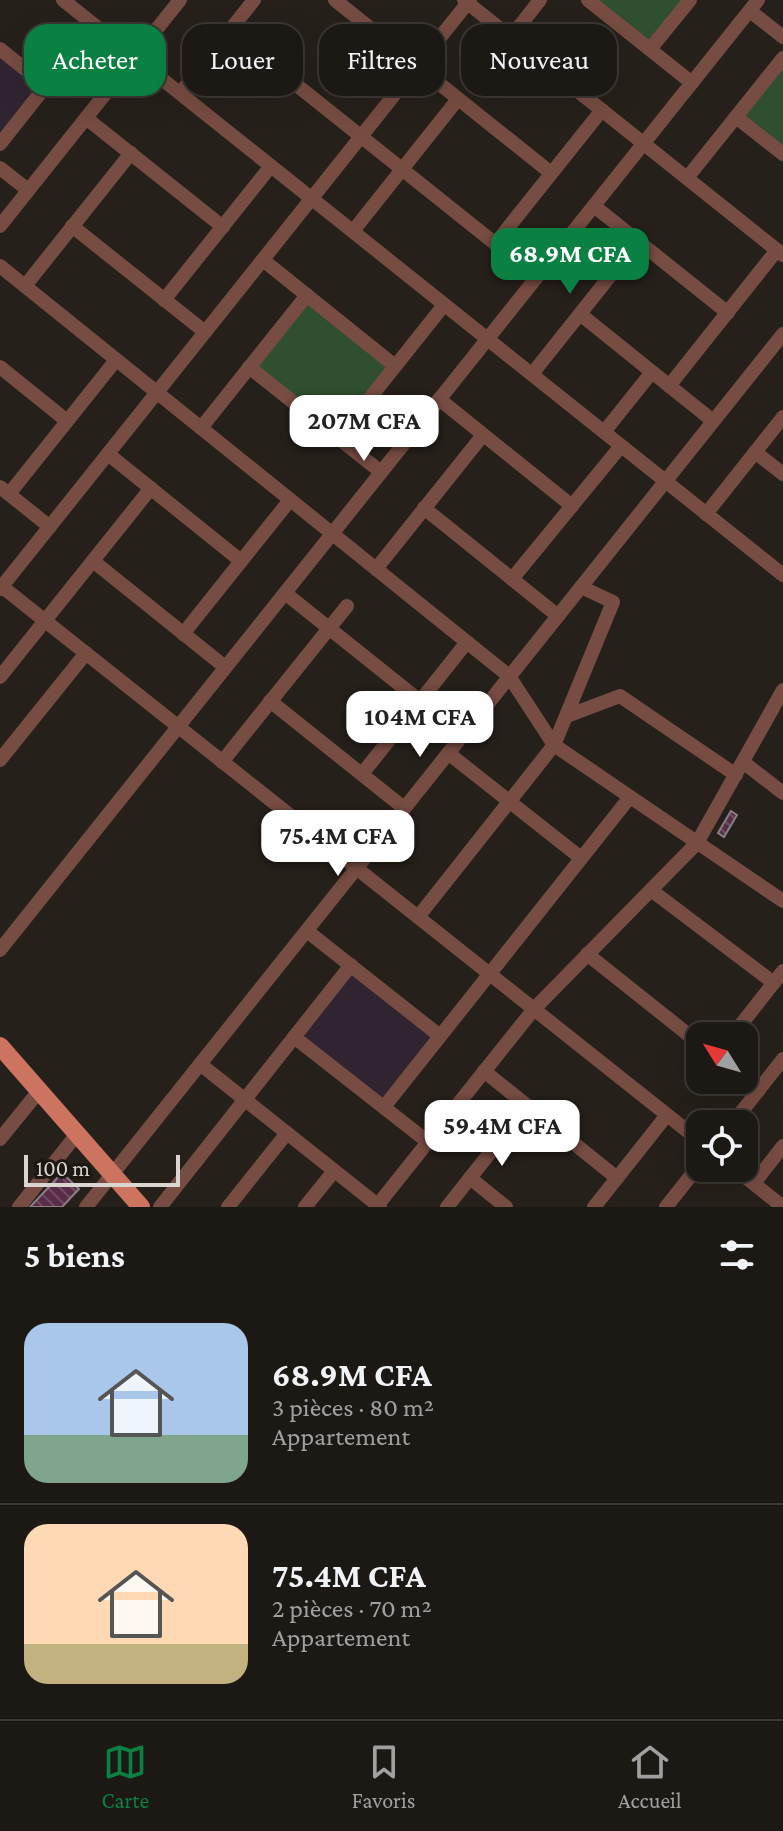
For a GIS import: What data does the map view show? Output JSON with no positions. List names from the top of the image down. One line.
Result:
{"scale_bar":"100 m","north":"top left","page":{"chip":["Acheter","Louer","Filtres","Nouveau"],"price":["68.9M CFA","207M CFA","104M CFA","75.4M CFA","59.4M CFA"],"scale":"100 m","heading":"5 biens","list":[{"name":"68.9M CFA","note":"3 pièces · 80 m² · Appartement"},{"name":"75.4M CFA","note":"2 pièces · 70 m² · Appartement"}],"tabs":["Carte","Favoris","Accueil"]}}
